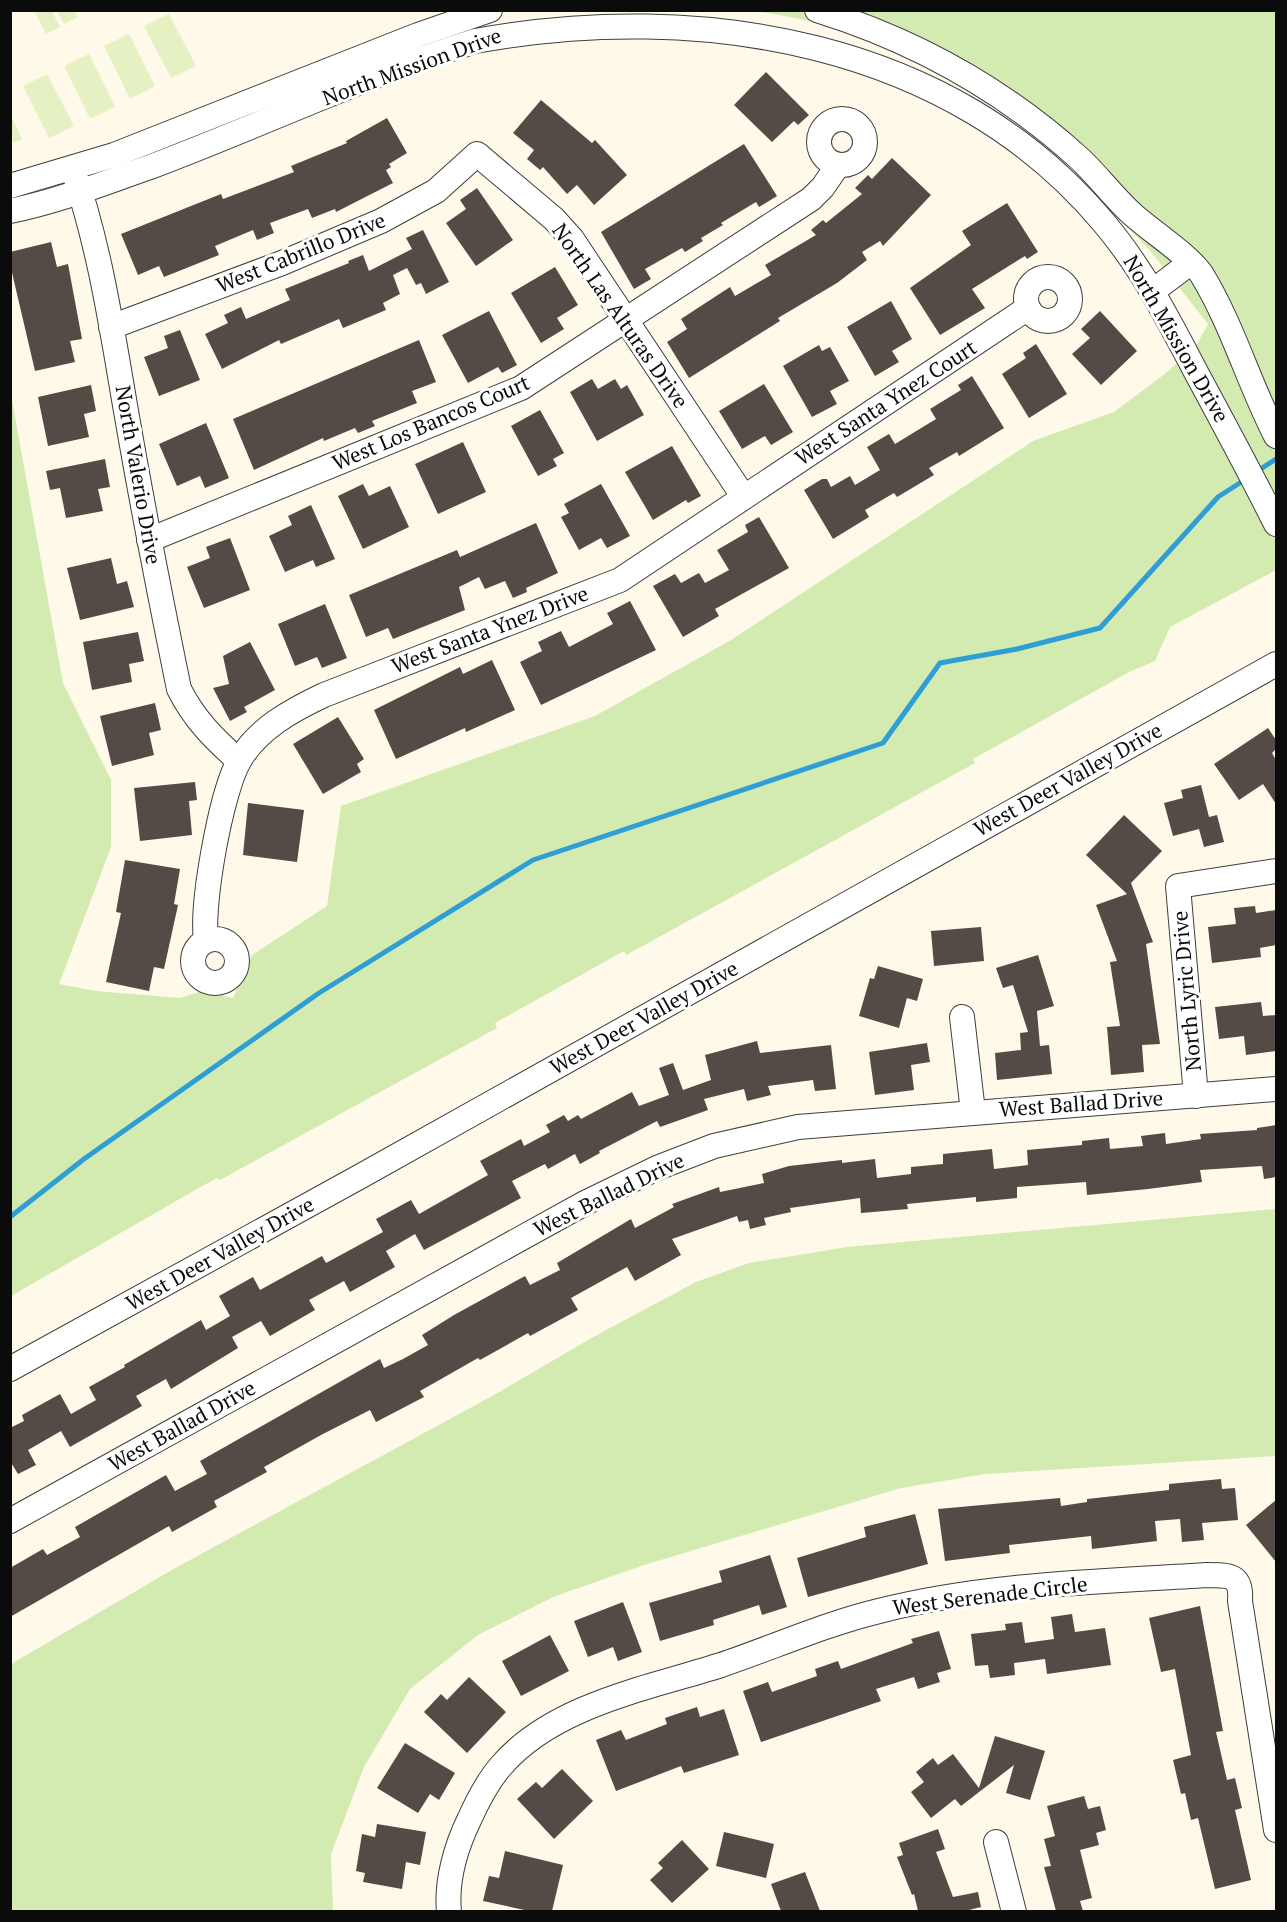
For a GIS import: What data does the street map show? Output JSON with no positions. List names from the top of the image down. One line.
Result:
{"streets":{"street":["North Mission Drive","West Cabrillo Drive","North Las Alturas Drive","West Santa Ynez Court","West Los Bancos Court","North Valerio Drive","West Santa Ynez Drive","West Deer Valley Drive","North Lyric Drive","West Ballad Drive","West Serenade Circle"]},"crossings":[["North Mission Drive","North Valerio Drive"],["West Cabrillo Drive","North Las Alturas Drive"],["West Cabrillo Drive","North Valerio Drive"],["North Las Alturas Drive","West Santa Ynez Court"],["North Las Alturas Drive","West Los Bancos Court"],["North Las Alturas Drive","West Santa Ynez Drive"],["West Santa Ynez Court","West Santa Ynez Drive"],["West Los Bancos Court","North Valerio Drive"],["North Valerio Drive","West Santa Ynez Drive"],["North Lyric Drive","West Ballad Drive"]]}
